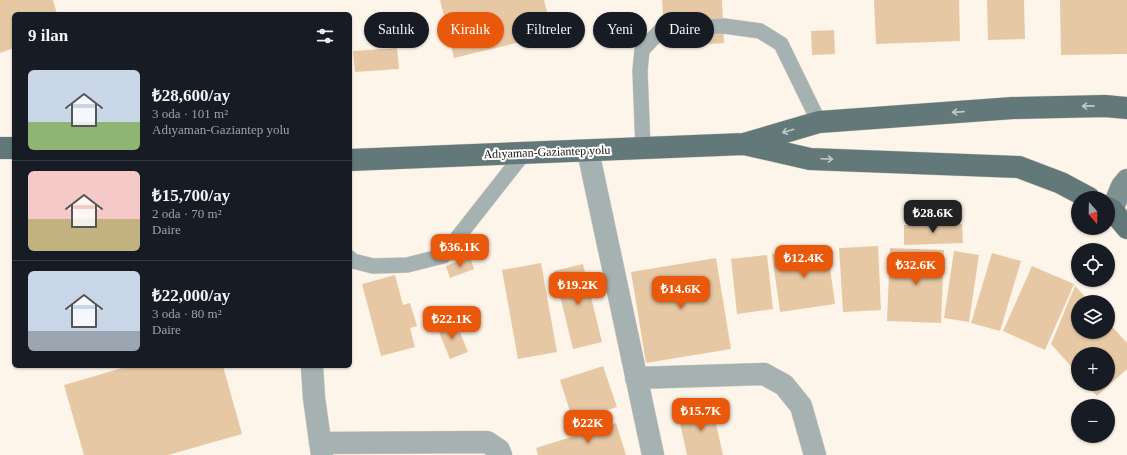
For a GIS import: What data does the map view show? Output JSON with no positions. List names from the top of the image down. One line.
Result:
{"streets":{"main road":["Adıyaman-Gaziantep yolu"]},"north":"bottom","page":{"chip":["Satılık","Kiralık","Filtreler","Yeni","Daire"],"heading":"9 ilan","list":[{"name":"₺28,600/ay","note":"3 oda · 101 m² · Adıyaman-Gaziantep yolu"},{"name":"₺15,700/ay","note":"2 oda · 70 m² · Daire"},{"name":"₺22,000/ay","note":"3 oda · 80 m² · Daire"}],"map_buttons":["+","−"],"price":["₺28.6K","₺36.1K","₺12.4K","₺32.6K","₺19.2K","₺14.6K","₺22.1K","₺15.7K","₺22K"]}}
